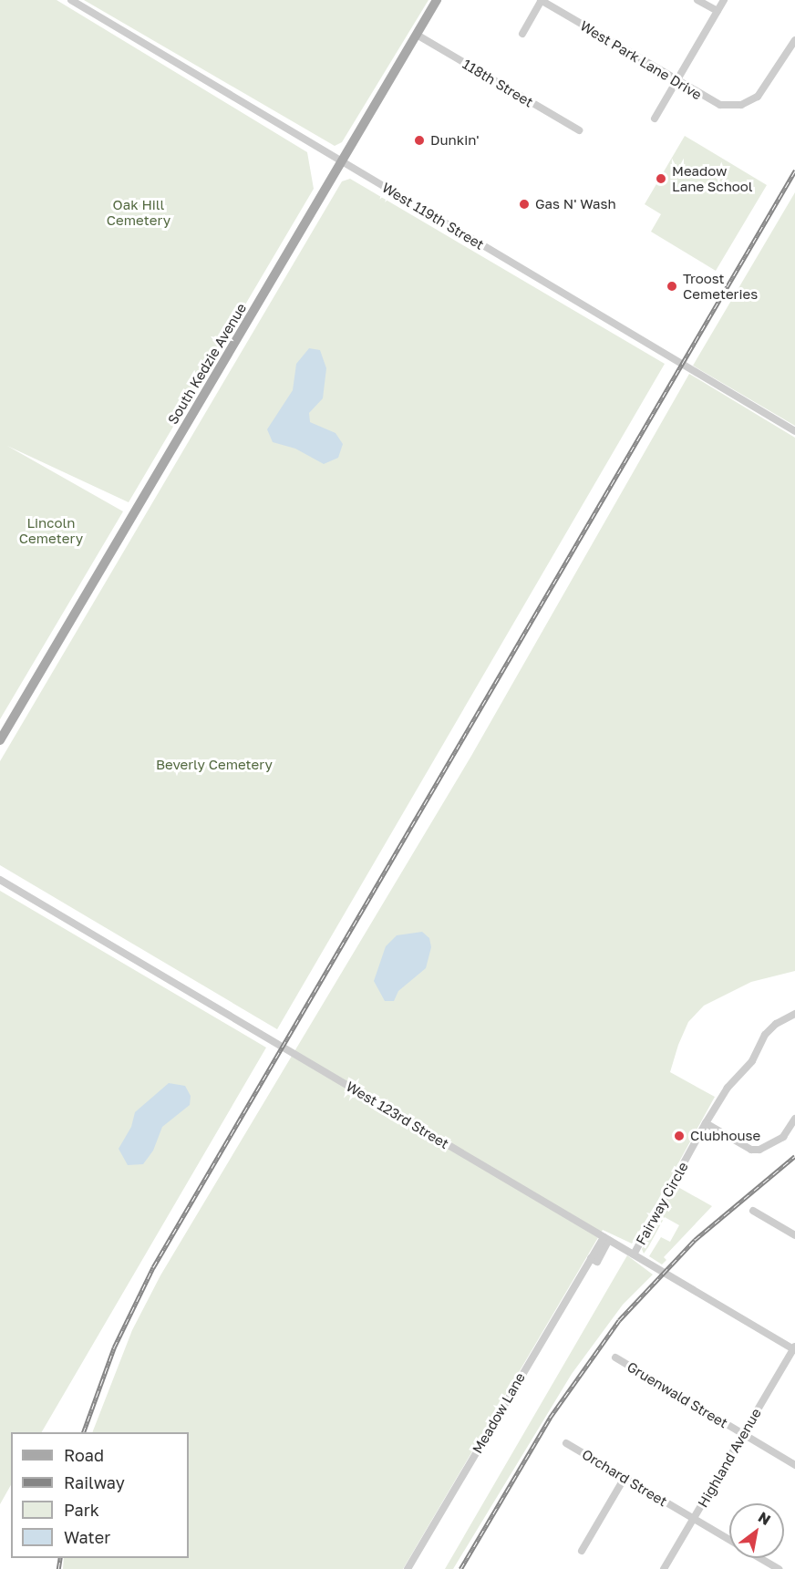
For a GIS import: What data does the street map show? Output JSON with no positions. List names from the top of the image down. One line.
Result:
{"streets":{"main road":["South Kedzie Avenue"],"street":["West Park Lane Drive","118th Street","West 119th Street","West 123rd Street","Fairway Circle","Gruenwald Street","Meadow Lane","Highland Avenue","Orchard Street"]},"crossings":[["118th Street","South Kedzie Avenue"],["West 119th Street","South Kedzie Avenue"],["West 123rd Street","Fairway Circle"],["West 123rd Street","Meadow Lane"],["West 123rd Street","Highland Avenue"],["Gruenwald Street","Highland Avenue"],["Highland Avenue","Orchard Street"]],"parks":["Oak Hill Cemetery","Lincoln Cemetery","Beverly Cemetery"],"places":["Dunkin'","Meadow Lane School","Gas N' Wash","Troost Cemeteries","Clubhouse"],"legend":["Road","Railway","Park","Water"],"north":"top right"}
